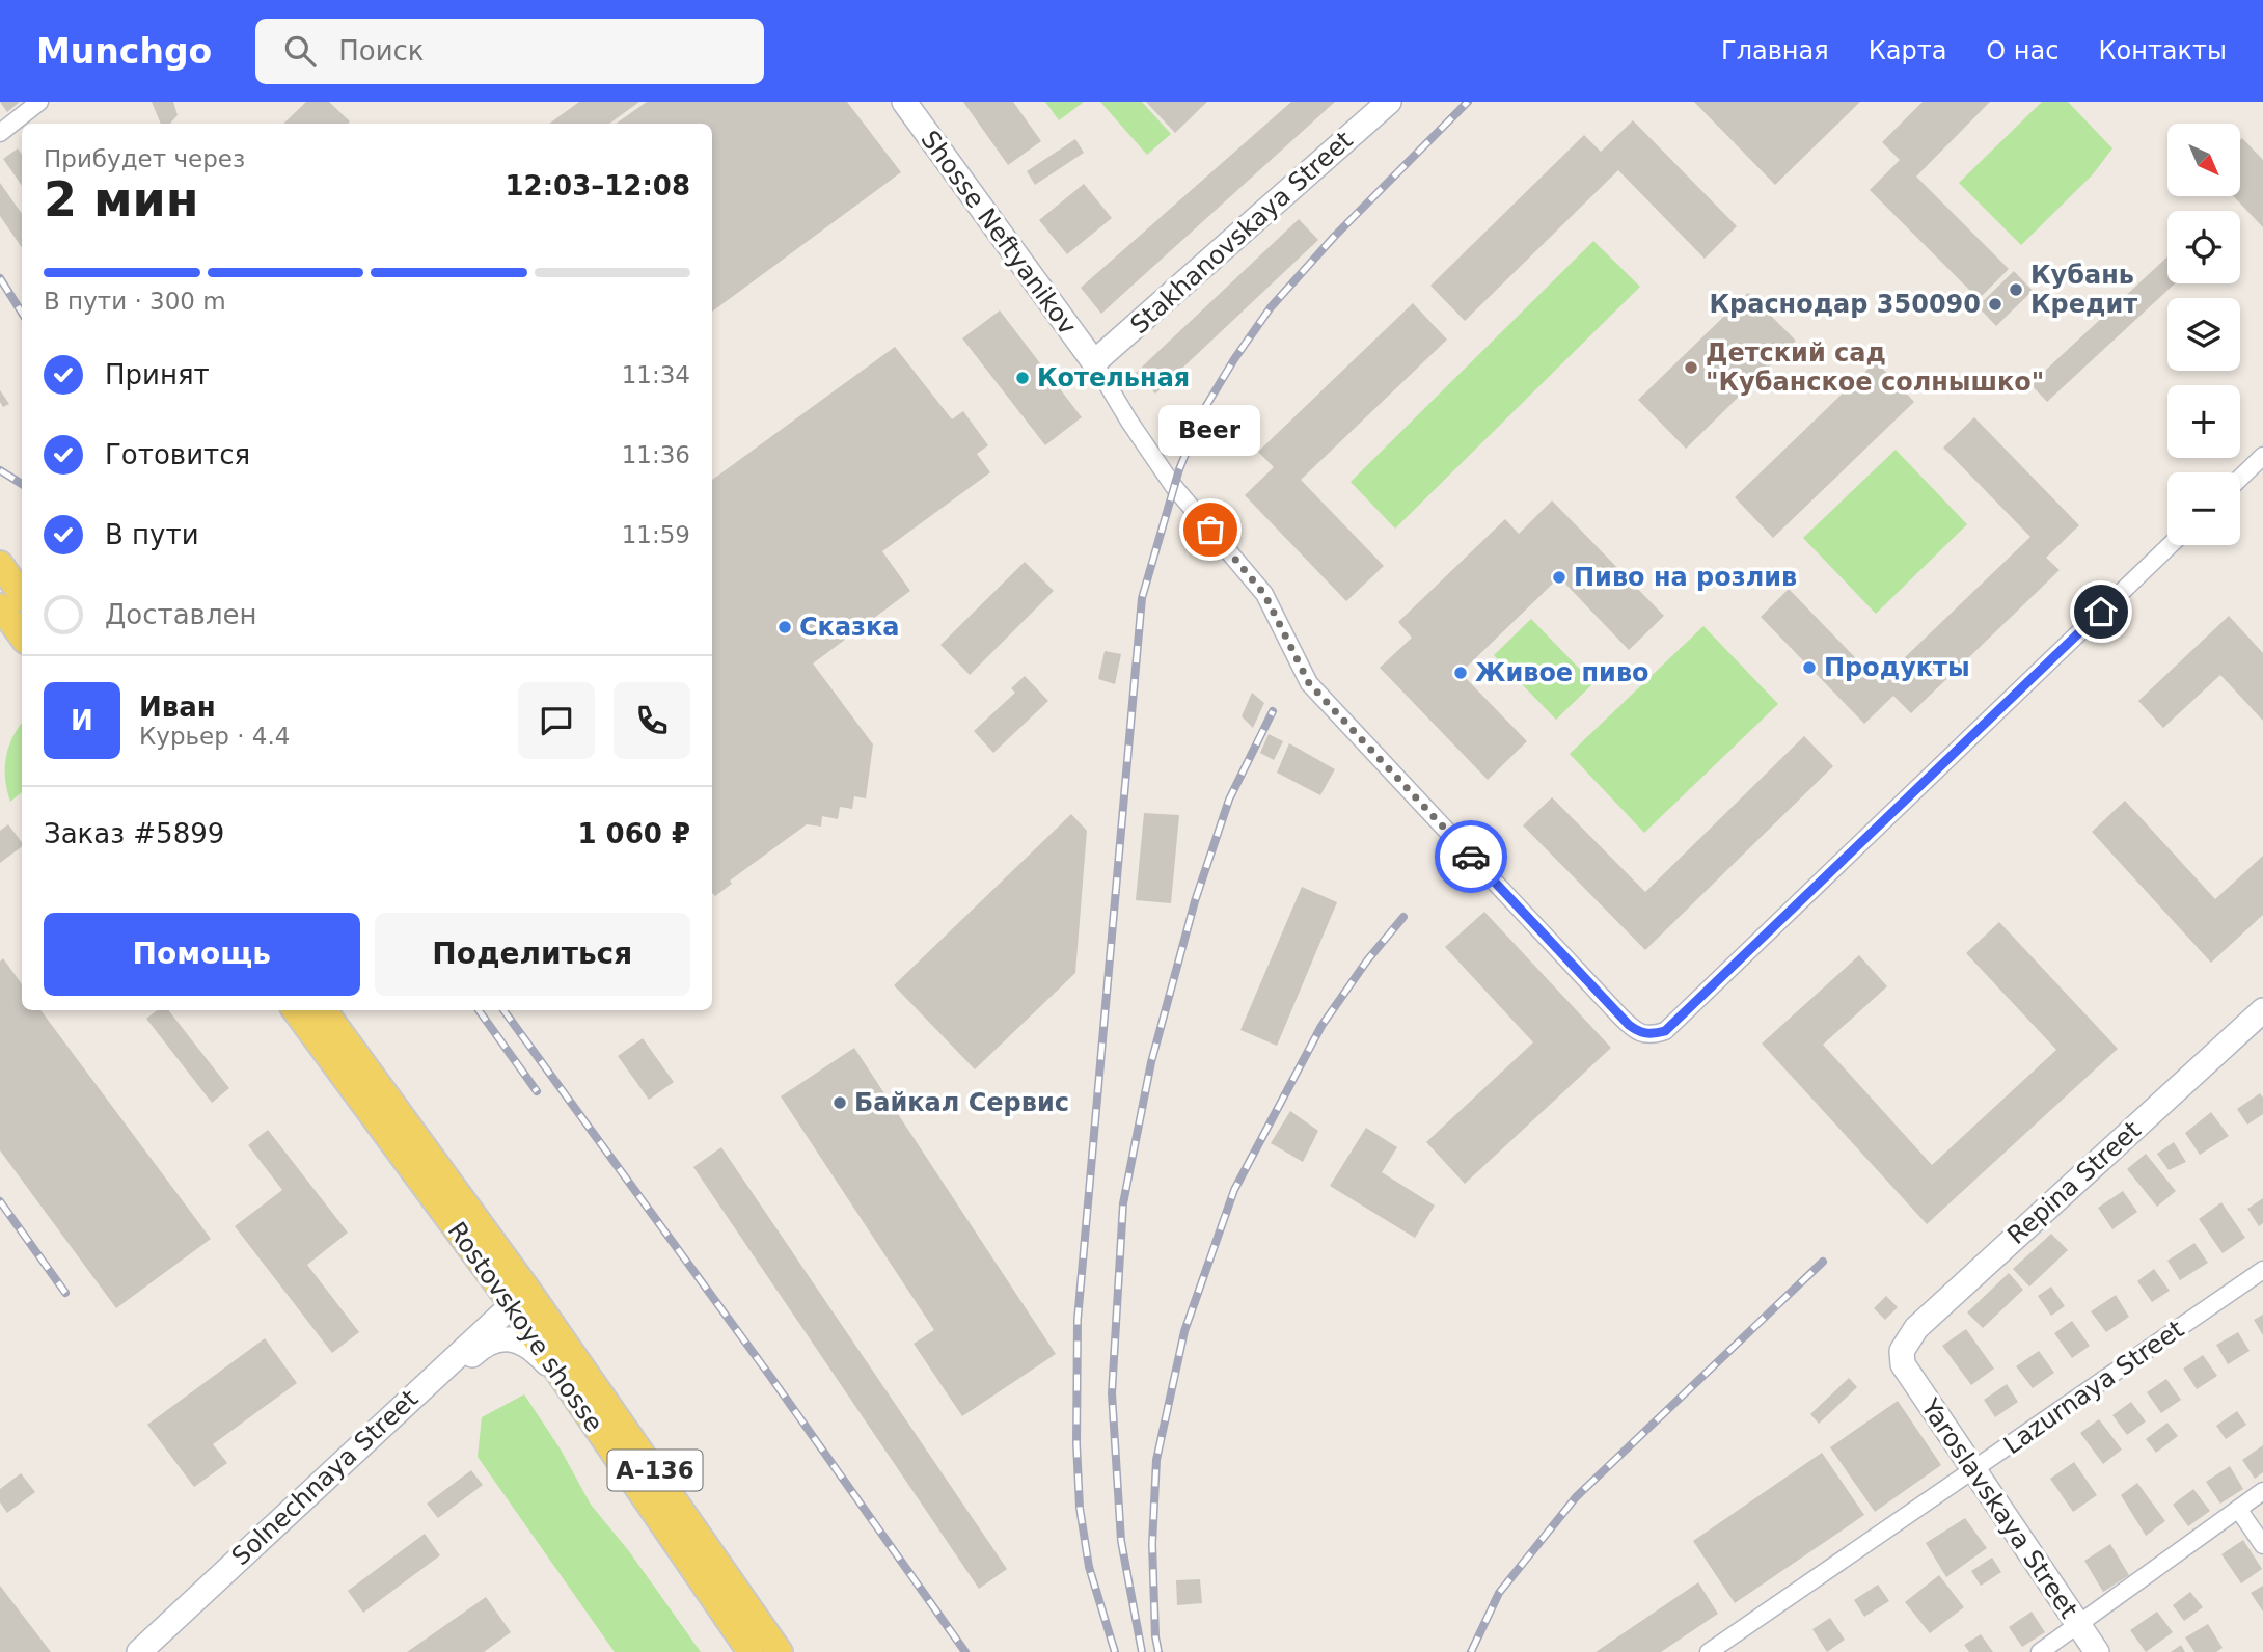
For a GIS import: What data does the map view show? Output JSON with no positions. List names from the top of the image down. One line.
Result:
{"streets":{"main road":["Rostovskoye shosse","А-136"],"street":["Shosse Neftyanikov","Stakhanovskaya Street","Repina Street","Lazurnaya Street","Solnechnaya Street","Yaroslavskaya Street"]},"crossings":[["Shosse Neftyanikov","Stakhanovskaya Street"],["Repina Street","Yaroslavskaya Street"],["Rostovskoye shosse","Solnechnaya Street"],["Lazurnaya Street","Yaroslavskaya Street"]],"places":["Кубань Кредит","Краснодар 350090","Детский сад \"Кубанское солнышко\"","Котельная","Beer","Пиво на розлив","Сказка","Продукты","Живое пиво","Байкал Сервис"],"north":"bottom right","page":{"header":"Munchgo","search":"Поиск","nav":["Главная","Карта","О нас","Контакты"],"map_buttons":["+","−"],"heading":["2 мин","Прибудет через","12:03–12:08"],"panel":["Иван","Курьер · 4.4","Заказ #5899","1 060 ₽"],"bar":"В пути · 300 m","list":[["Принят","11:34"],["Готовится","11:36"],["В пути","11:59"],"Доставлен"],"bubble":"Beer","round":"И","buttons":["Помощь","Поделиться"]}}
